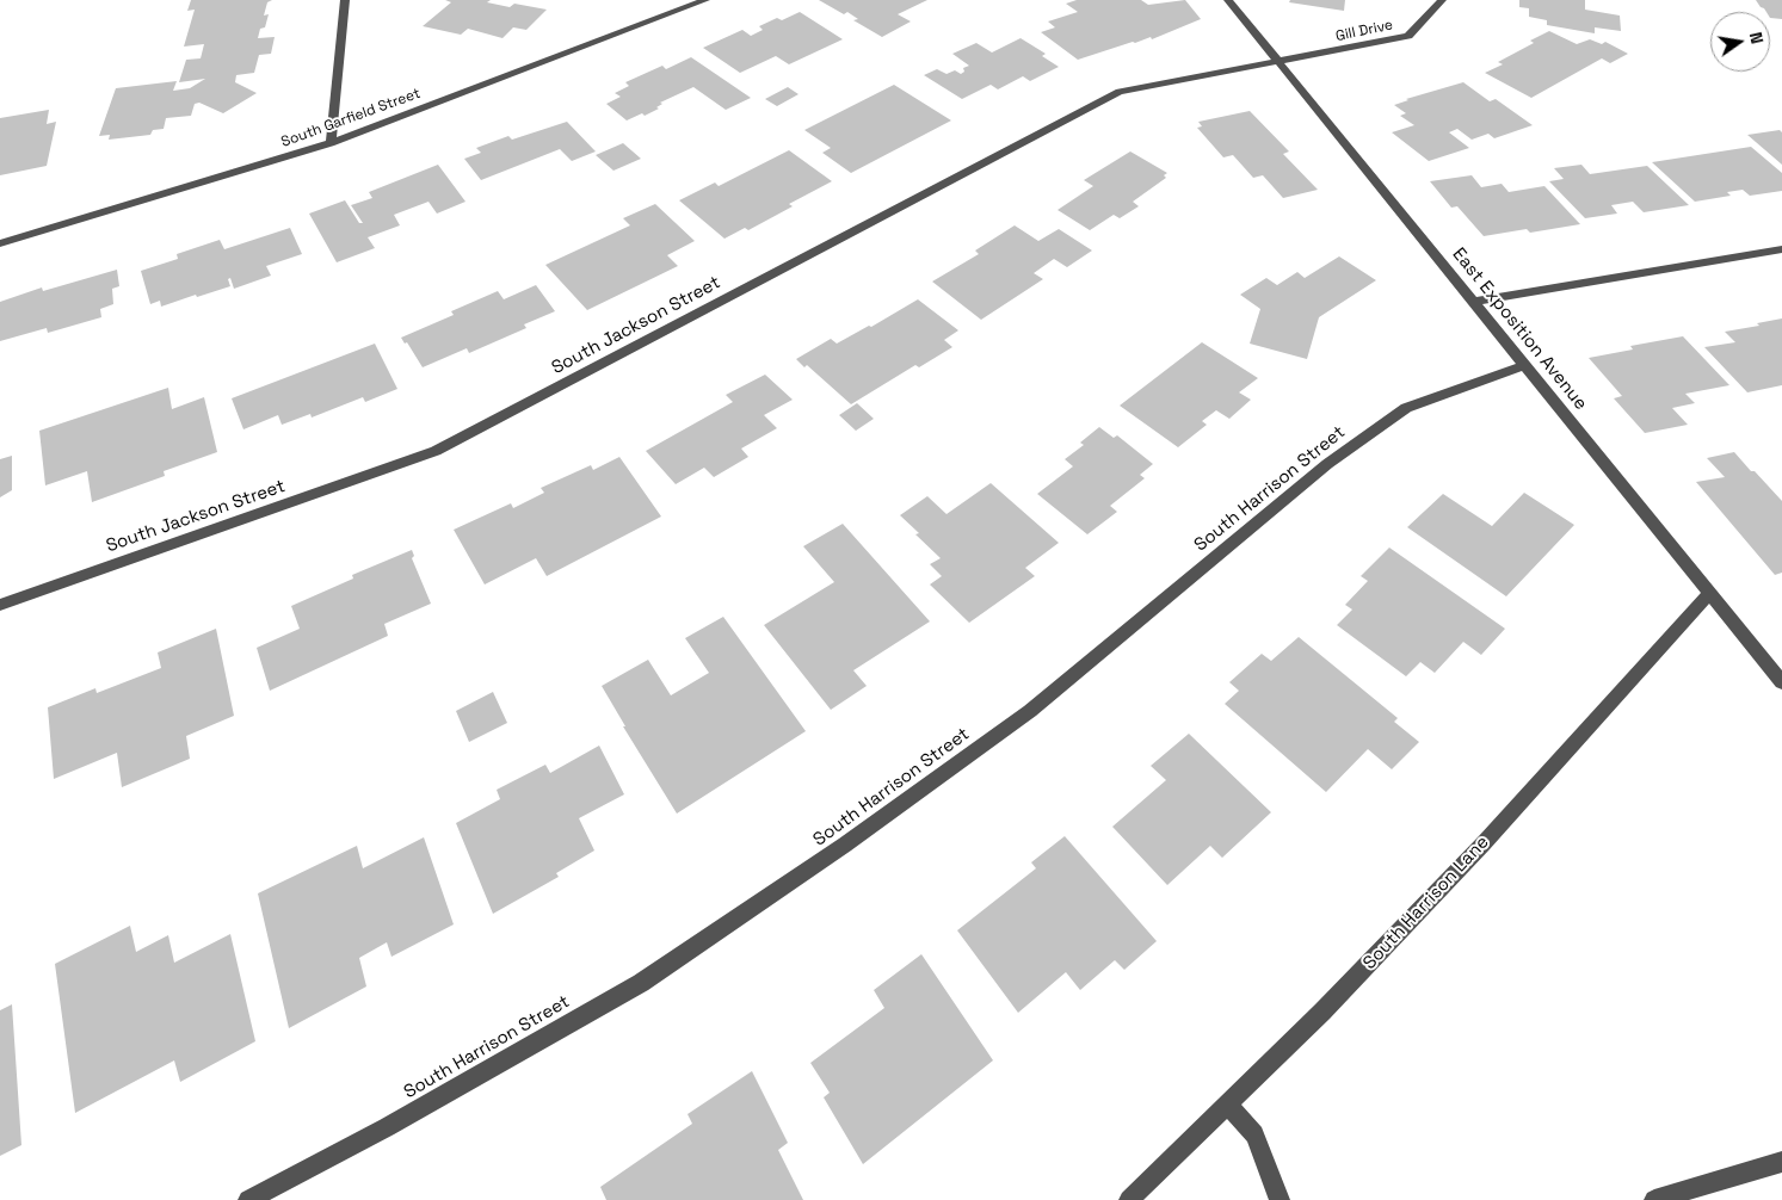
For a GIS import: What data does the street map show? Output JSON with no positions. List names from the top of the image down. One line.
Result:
{"streets":{"street":["Gill Drive","South Garfield Street","South Jackson Street","East Exposition Avenue","South Harrison Street","South Harrison Lane"]},"crossings":[["Gill Drive","South Jackson Street"],["Gill Drive","East Exposition Avenue"],["South Jackson Street","East Exposition Avenue"],["East Exposition Avenue","South Harrison Street"],["East Exposition Avenue","South Harrison Lane"]],"north":"right"}
